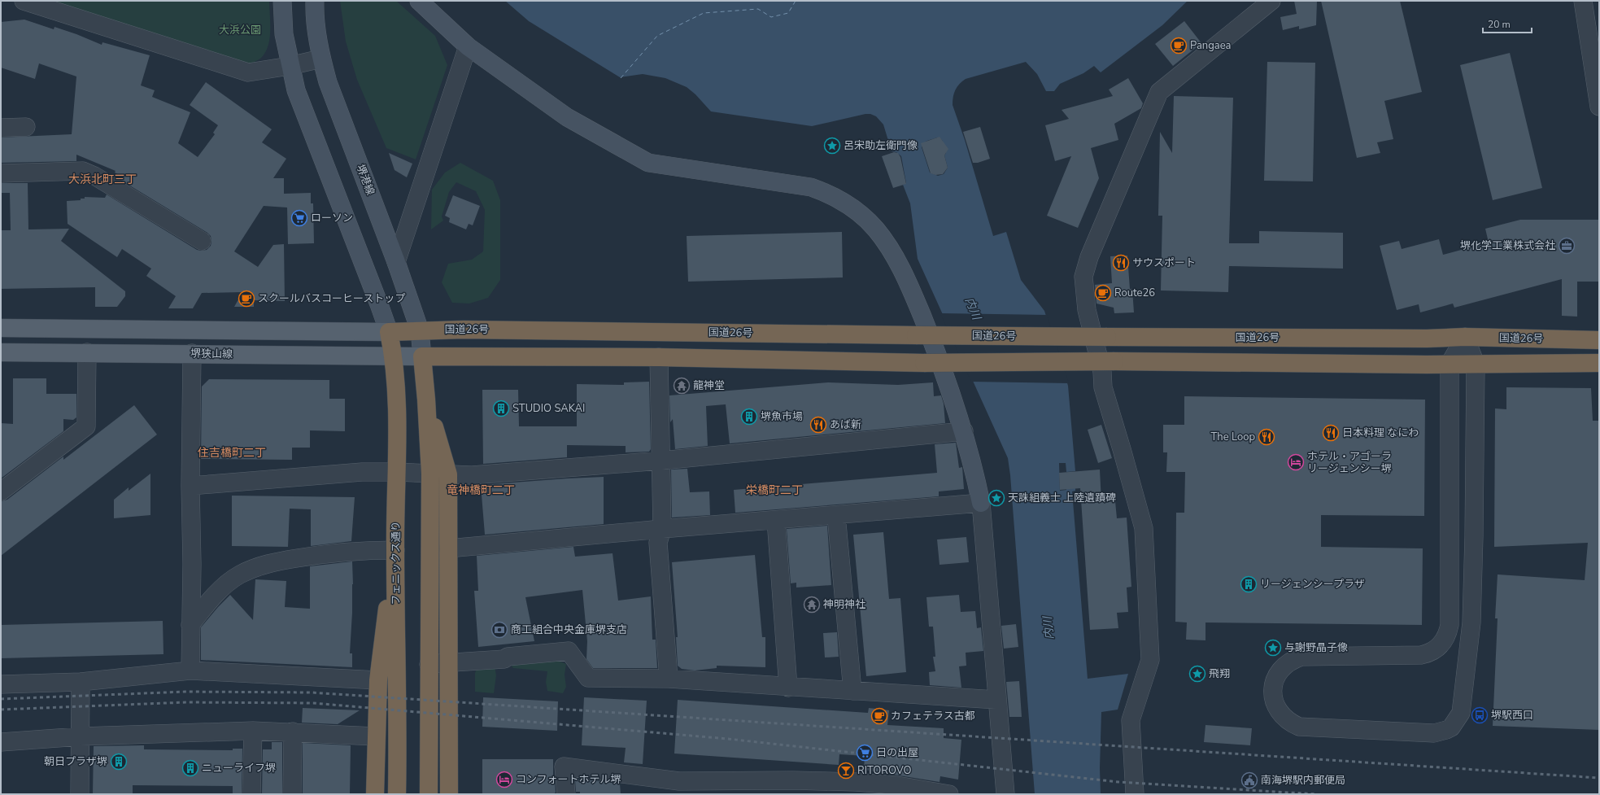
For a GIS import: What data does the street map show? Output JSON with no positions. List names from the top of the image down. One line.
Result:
{"streets":{"highway":["国道26号","フェニックス通り"],"main road":["堺狭山線"],"street":["堺港線"]},"crossings":[["堺港線","国道26号"],["堺港線","堺狭山線"],["国道26号","フェニックス通り"],["堺狭山線","フェニックス通り"]],"districts":["大浜北町三丁","住吉橋町二丁","竜神橋町二丁","栄橋町二丁"],"water":["内川"],"parks":["大浜公園"],"places":{"cafe":["Pangaea","Route26","スクールバスコーヒーストップ","カフェテラス古都"],"place":["呂宋助左衛門像","天誅組義士 上陸遺蹟碑","与謝野晶子像","飛翔"],"supermarket":["ローソン","日の出屋"],"office":["堺化学工業株式会社"],"restaurant":["サウスポート","あば新","日本料理 なにわ","The Loop"],"temple":["龍神堂","神明神社"],"building":["STUDIO SAKAI","堺魚市場","リージェンシープラザ","朝日プラザ堺","ニューライフ堺"],"hotel":["ホテル・アゴーラ リージェンシー堺","コンフォートホテル堺"],"bank":["商工組合中央金庫堺支店"],"bus stop":["堺駅西口"],"bar":["RITOROVO"],"public building":["南海堺駅内郵便局"]},"scale_bar":"20 m"}
